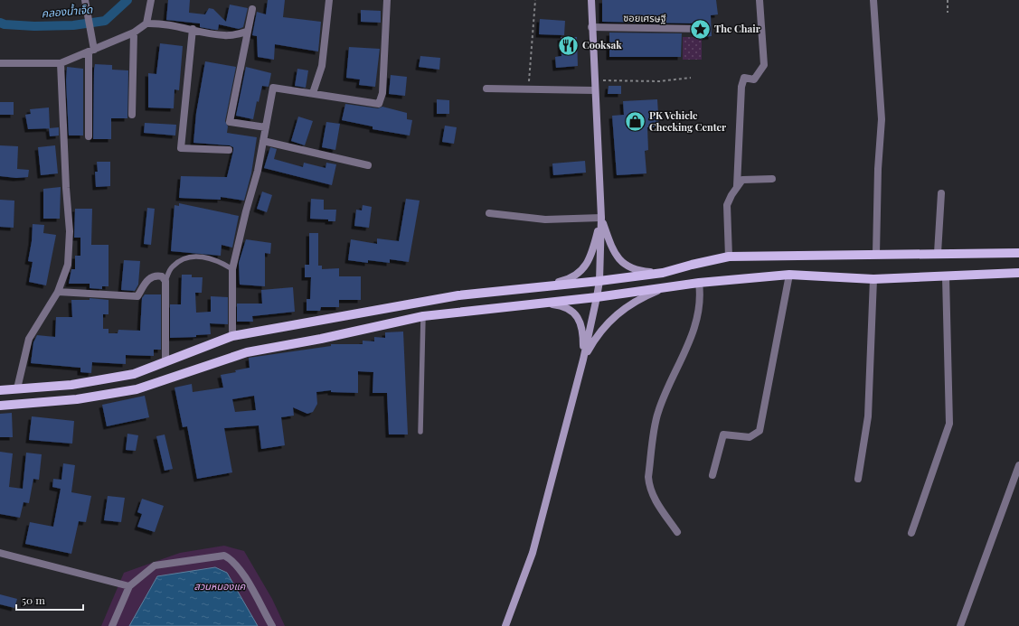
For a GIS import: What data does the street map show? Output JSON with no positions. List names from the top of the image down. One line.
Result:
{"streets":{"street":["ซอยเศรษฐี"]},"water":["คลองน้ำเจ็ด"],"parks":["สวนหนองแค"],"places":{"place":["The Chair"],"restaurant":["Cooksak"],"shop":["PK Vehicle Checking Center"]},"scale_bar":"50 m"}
